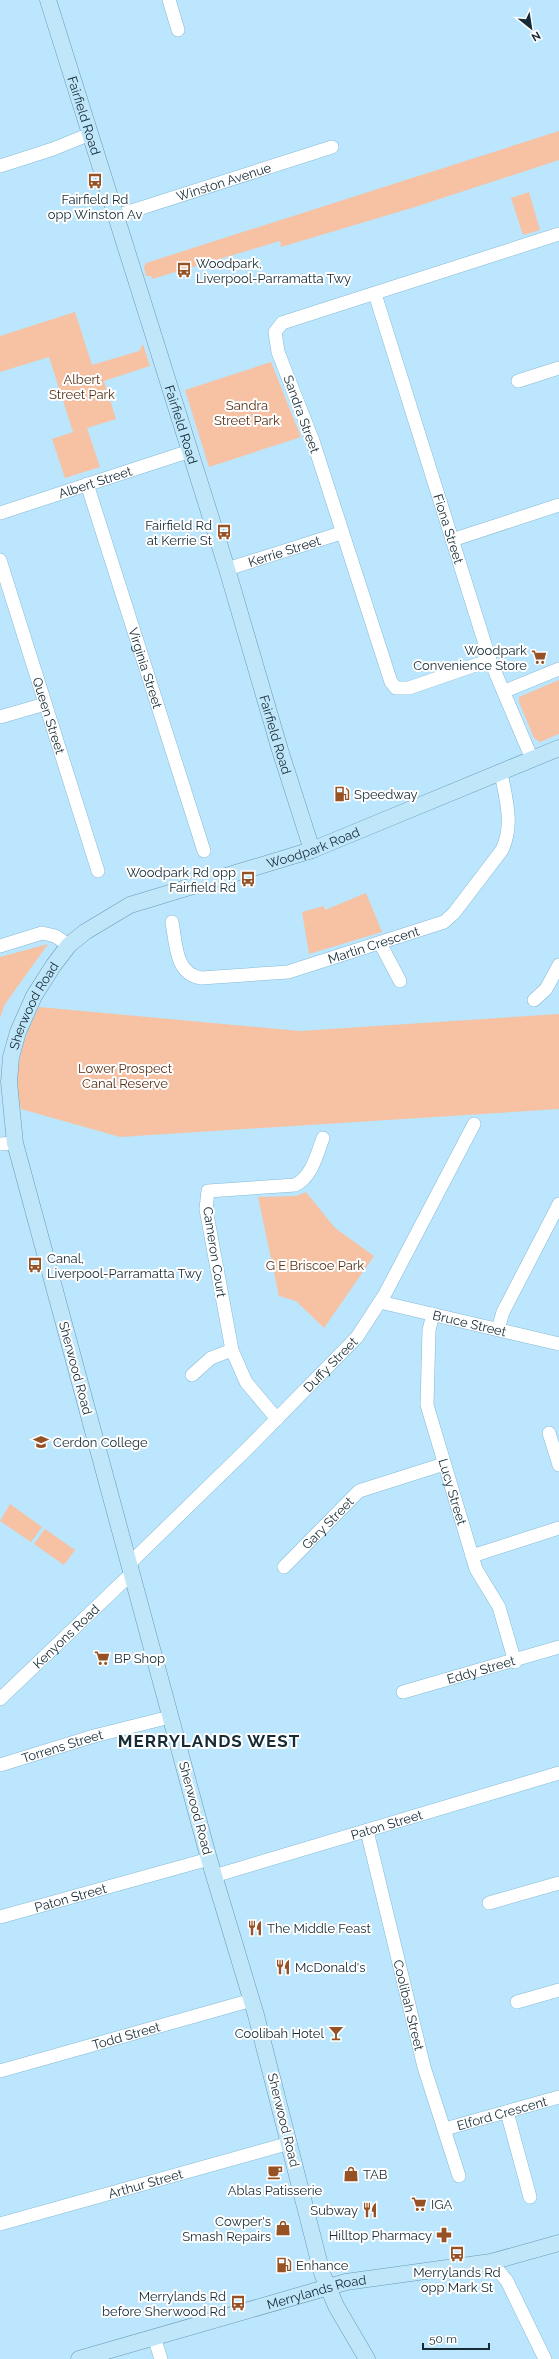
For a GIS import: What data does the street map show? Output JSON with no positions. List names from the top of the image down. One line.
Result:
{"streets":{"main road":["Fairfield Road","Woodpark Road","Sherwood Road","Merrylands Road"],"street":["Winston Avenue","Sandra Street","Albert Street","Fiona Street","Kerrie Street","Virginia Street","Queen Street","Martin Crescent","Cameron Court","Bruce Street","Duffy Street","Lucy Street","Gary Street","Kenyons Road","Eddy Street","Torrens Street","Paton Street","Coolibah Street","Todd Street","Elford Crescent","Arthur Street"]},"crossings":[["Fairfield Road","Winston Avenue"],["Fairfield Road","Albert Street"],["Fairfield Road","Kerrie Street"],["Fairfield Road","Woodpark Road"],["Sandra Street","Fiona Street"],["Sandra Street","Kerrie Street"],["Albert Street","Virginia Street"],["Fiona Street","Woodpark Road"],["Woodpark Road","Martin Crescent"],["Woodpark Road","Sherwood Road"],["Sherwood Road","Duffy Street"],["Sherwood Road","Kenyons Road"],["Sherwood Road","Torrens Street"],["Sherwood Road","Paton Street"],["Sherwood Road","Todd Street"],["Sherwood Road","Arthur Street"],["Sherwood Road","Merrylands Road"],["Cameron Court","Duffy Street"],["Bruce Street","Duffy Street"],["Bruce Street","Lucy Street"],["Duffy Street","Kenyons Road"],["Lucy Street","Gary Street"],["Lucy Street","Eddy Street"],["Paton Street","Coolibah Street"],["Coolibah Street","Elford Crescent"]],"districts":["MERRYLANDS WEST"],"parks":["Albert Street Park","Sandra Street Park","Lower Prospect Canal Reserve","G E Briscoe Park"],"places":{"bus stop":["Fairfield Rd opp Winston Av","Woodpark, Liverpool-Parramatta Twy","Fairfield Rd at Kerrie St","Woodpark Rd opp Fairfield Rd","Canal, Liverpool-Parramatta Twy","Merrylands Rd opp Mark St","Merrylands Rd before Sherwood Rd"],"supermarket":["Woodpark Convenience Store","BP Shop","IGA"],"fuel station":["Speedway","Enhance"],"school or university":["Cerdon College"],"restaurant":["The Middle Feast","McDonald's","Subway"],"bar":["Coolibah Hotel"],"cafe":["Ablas Patisserie"],"shop":["TAB","Cowper's Smash Repairs"],"pharmacy":["Hilltop Pharmacy"]},"scale_bar":"50 m","north":"bottom right"}
